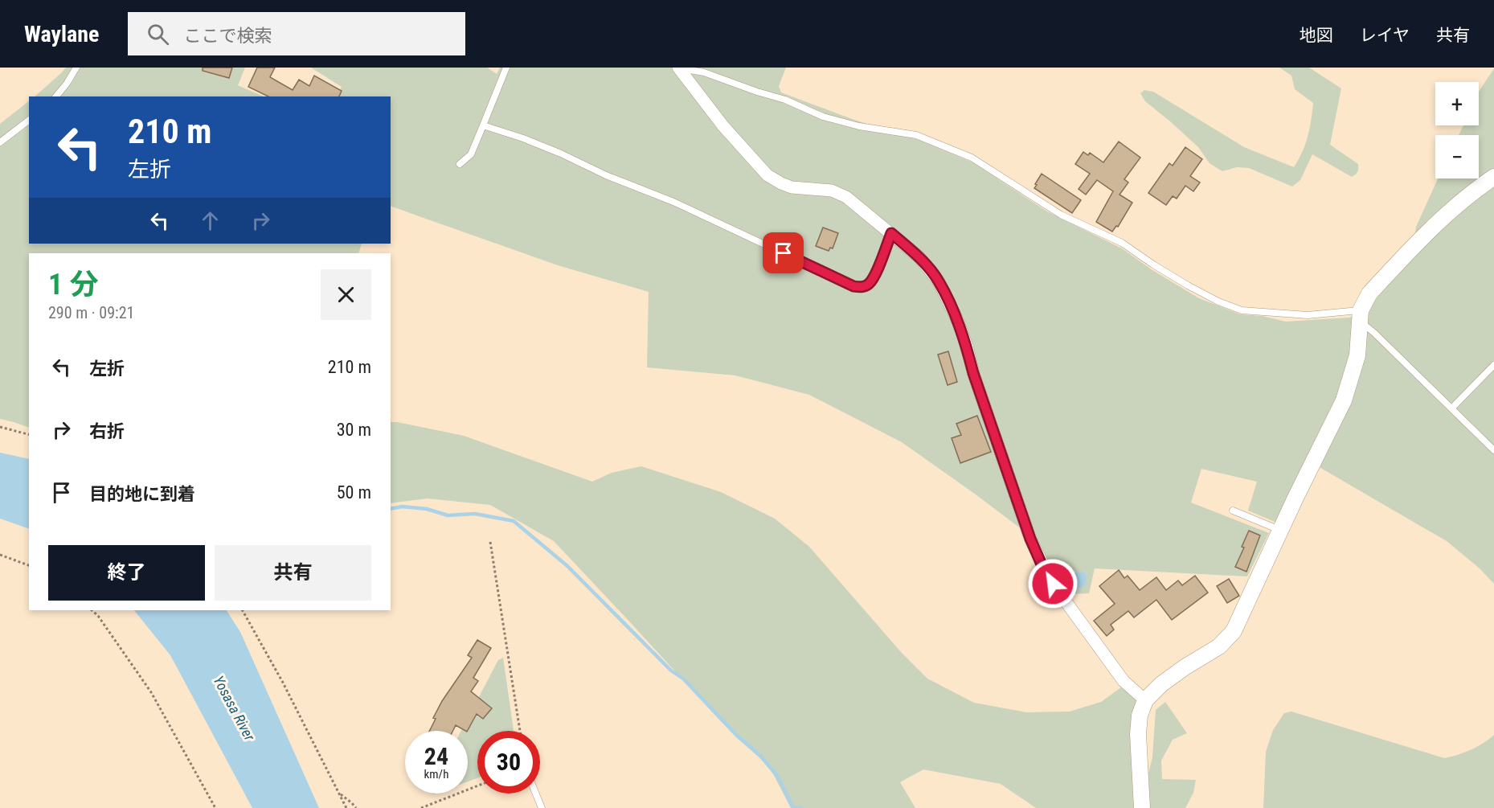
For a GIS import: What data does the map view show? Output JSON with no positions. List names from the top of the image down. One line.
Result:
{"water":["Yosasa River"],"page":{"header":"Waylane","search":"ここで検索","nav":["地図","レイヤ","共有"],"map_buttons":["+","−"],"turn":["210 m","左折"],"heading":["1 分","290 m · 09:21"],"list":[{"name":"左折","value":"210 m"},{"name":"右折","value":"30 m"},{"name":"目的地に到着","value":"50 m"}],"buttons":["終了","共有"],"speed":"24 km/h","limit":"30"}}
